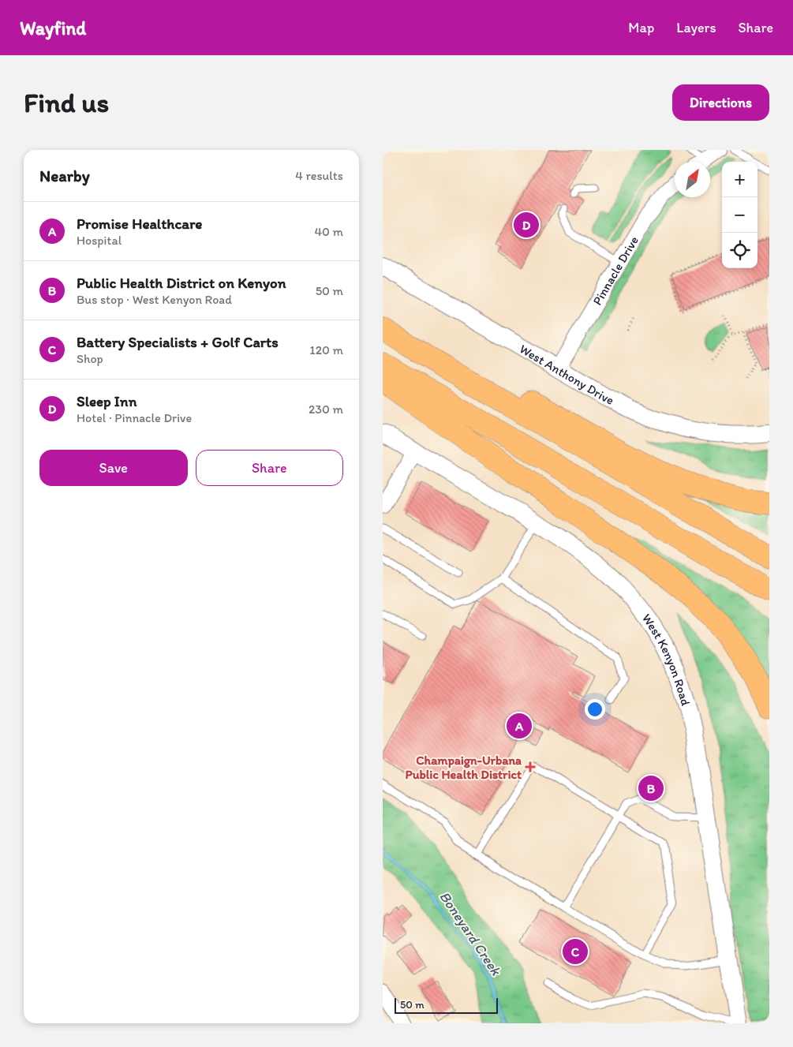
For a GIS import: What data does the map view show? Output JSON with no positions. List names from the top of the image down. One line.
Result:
{"streets":{"street":["Pinnacle Drive","West Anthony Drive","West Kenyon Road"]},"crossings":[["Pinnacle Drive","West Anthony Drive"]],"water":["Boneyard Creek"],"places":{"health":["Champaign-Urbana Public Health District"]},"scale_bar":"50 m","north":"top right","page":{"header":"Wayfind","nav":["Map","Layers","Share"],"buttons":["Directions",["Save","Share"]],"title":"Find us","heading":["Nearby","4 results"],"map_buttons":["+","−"],"list":[{"mark":"A","name":"Promise Healthcare","note":"Hospital","value":"40 m"},{"mark":"B","name":"Public Health District on Kenyon","note":"Bus stop · West Kenyon Road","value":"50 m"},{"mark":"C","name":"Battery Specialists + Golf Carts","note":"Shop","value":"120 m"},{"mark":"D","name":"Sleep Inn","note":"Hotel · Pinnacle Drive","value":"230 m"}],"pins":["D","A","B","C"],"scale":"50 m"}}
